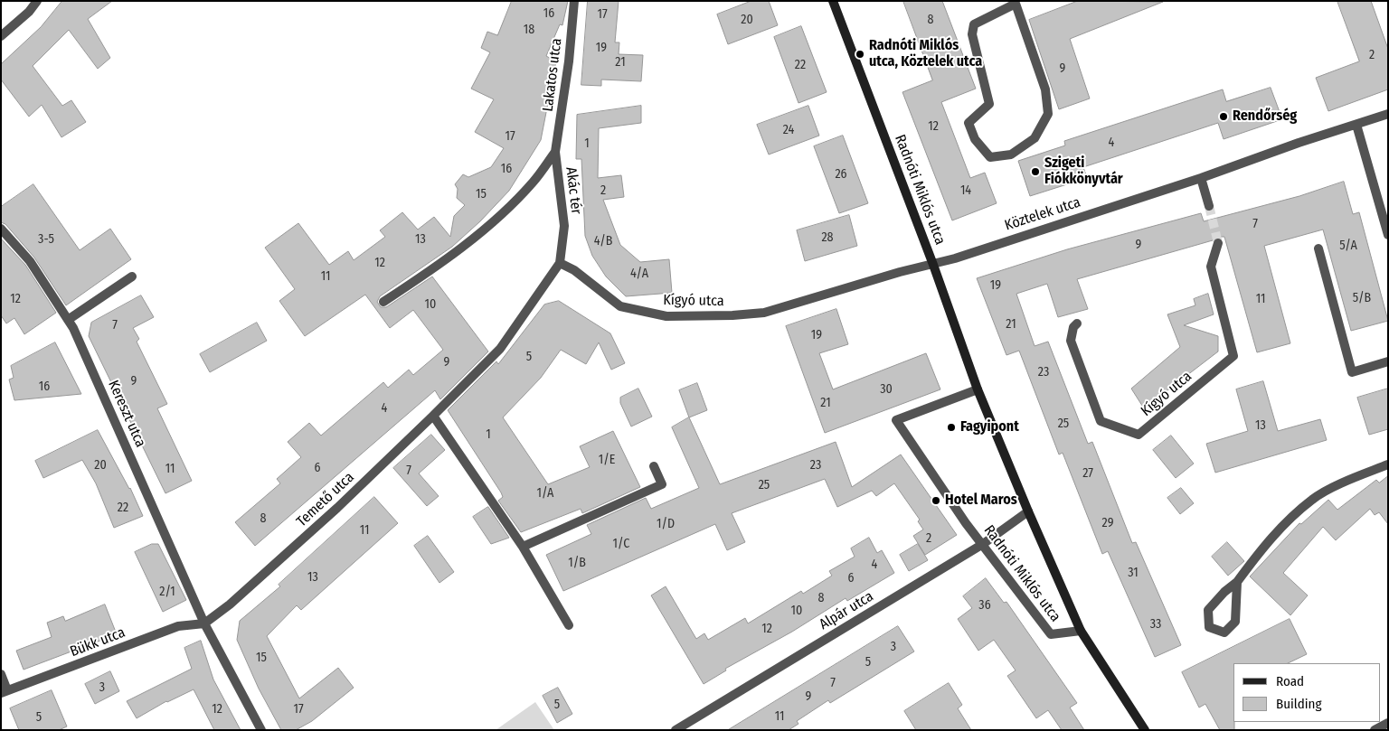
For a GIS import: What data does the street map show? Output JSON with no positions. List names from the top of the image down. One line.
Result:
{"streets":{"street":["Lakatos utca","Radnóti Miklós utca","Akác tér","Köztelek utca","Kígyó utca","Kereszt utca","Temető utca","Alpár utca","Bükk utca"]},"crossings":[["Lakatos utca","Akác tér"],["Radnóti Miklós utca","Köztelek utca"],["Radnóti Miklós utca","Alpár utca"],["Akác tér","Kígyó utca"],["Akác tér","Temető utca"],["Köztelek utca","Kígyó utca"],["Kereszt utca","Temető utca"],["Kereszt utca","Bükk utca"],["Temető utca","Bükk utca"]],"places":["Radnóti Miklós utca, Köztelek utca","Rendőrség","Szigeti Fiókkönyvtár","Fagyipont","Hotel Maros"],"house_numbers":["16","17","20","8","18","19","2","21","22","9","12","24","17","4","1","16","26","2","14","15","7","28","3-5","13","4/B","9","5/A","12","4/A","11","19","5/B","12","11","10","21","7","19","5","9","23","9","16","30","21","4","25","13","1","1/E","20","23","6","11","7","27","25","1/A","22","8","29","1/D","11","2","1/C","1/B","4","31","13","6","2/1","8","36","10","33","12","3","15","5","7","3","9","5","12","17","11","5"],"legend":["Road","Building"]}
